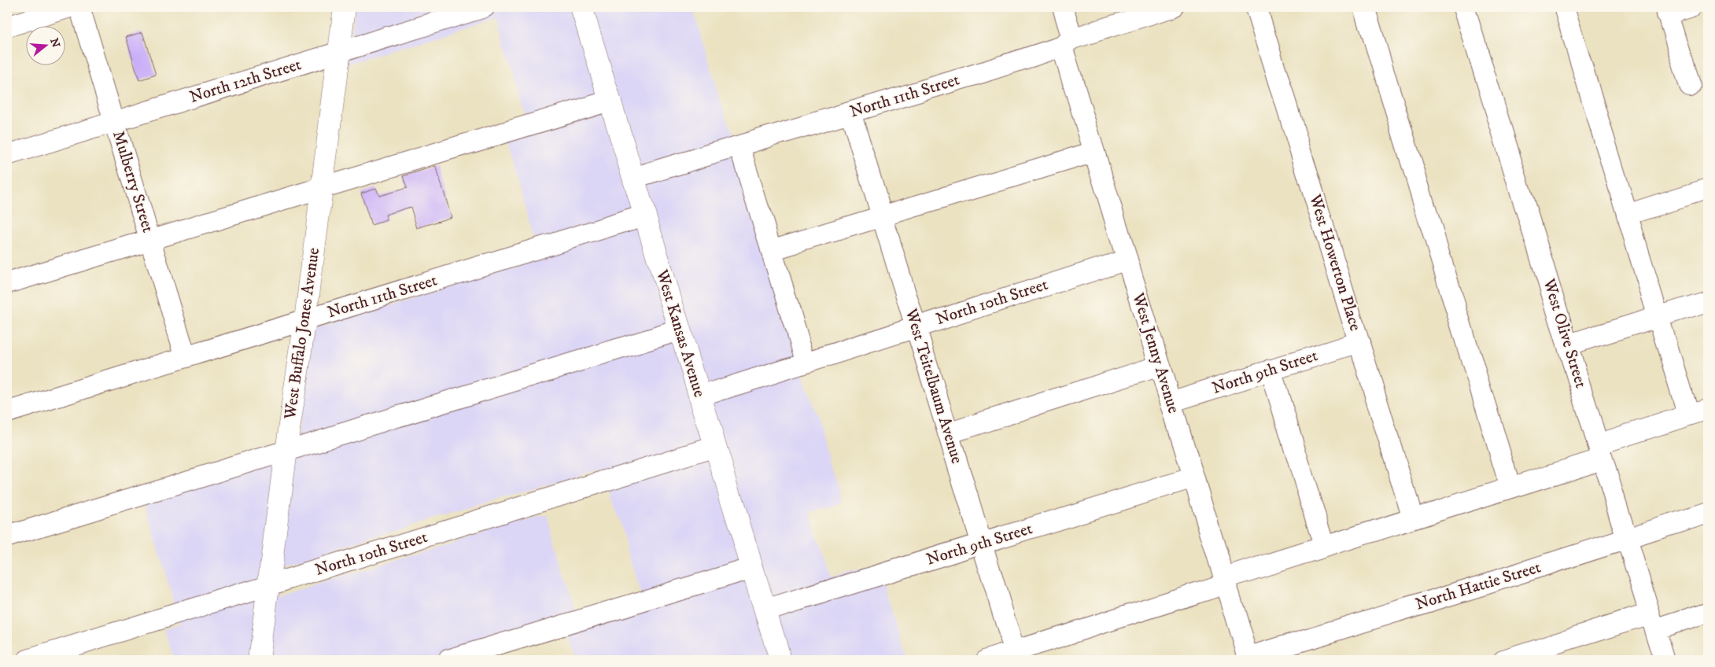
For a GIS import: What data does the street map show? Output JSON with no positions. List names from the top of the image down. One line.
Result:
{"streets":{"main road":["West Buffalo Jones Avenue","West Kansas Avenue"],"street":["North 12th Street","North 11th Street","Mulberry Street","West Howerton Place","North 10th Street","West Olive Street","West Jenny Avenue","North 9th Street","West Teitelbaum Avenue","North Hattie Street"]},"crossings":[["North 12th Street","Mulberry Street"],["North 12th Street","West Buffalo Jones Avenue"],["North 11th Street","Mulberry Street"],["North 11th Street","West Buffalo Jones Avenue"],["North 11th Street","West Kansas Avenue"],["North 11th Street","West Jenny Avenue"],["North 11th Street","West Teitelbaum Avenue"],["West Howerton Place","North 9th Street"],["North 10th Street","West Buffalo Jones Avenue"],["North 10th Street","West Kansas Avenue"],["North 10th Street","West Jenny Avenue"],["North 10th Street","West Teitelbaum Avenue"],["West Kansas Avenue","North 9th Street"],["West Olive Street","North Hattie Street"],["West Jenny Avenue","North 9th Street"],["West Jenny Avenue","North Hattie Street"],["North 9th Street","West Teitelbaum Avenue"]],"north":"right"}
